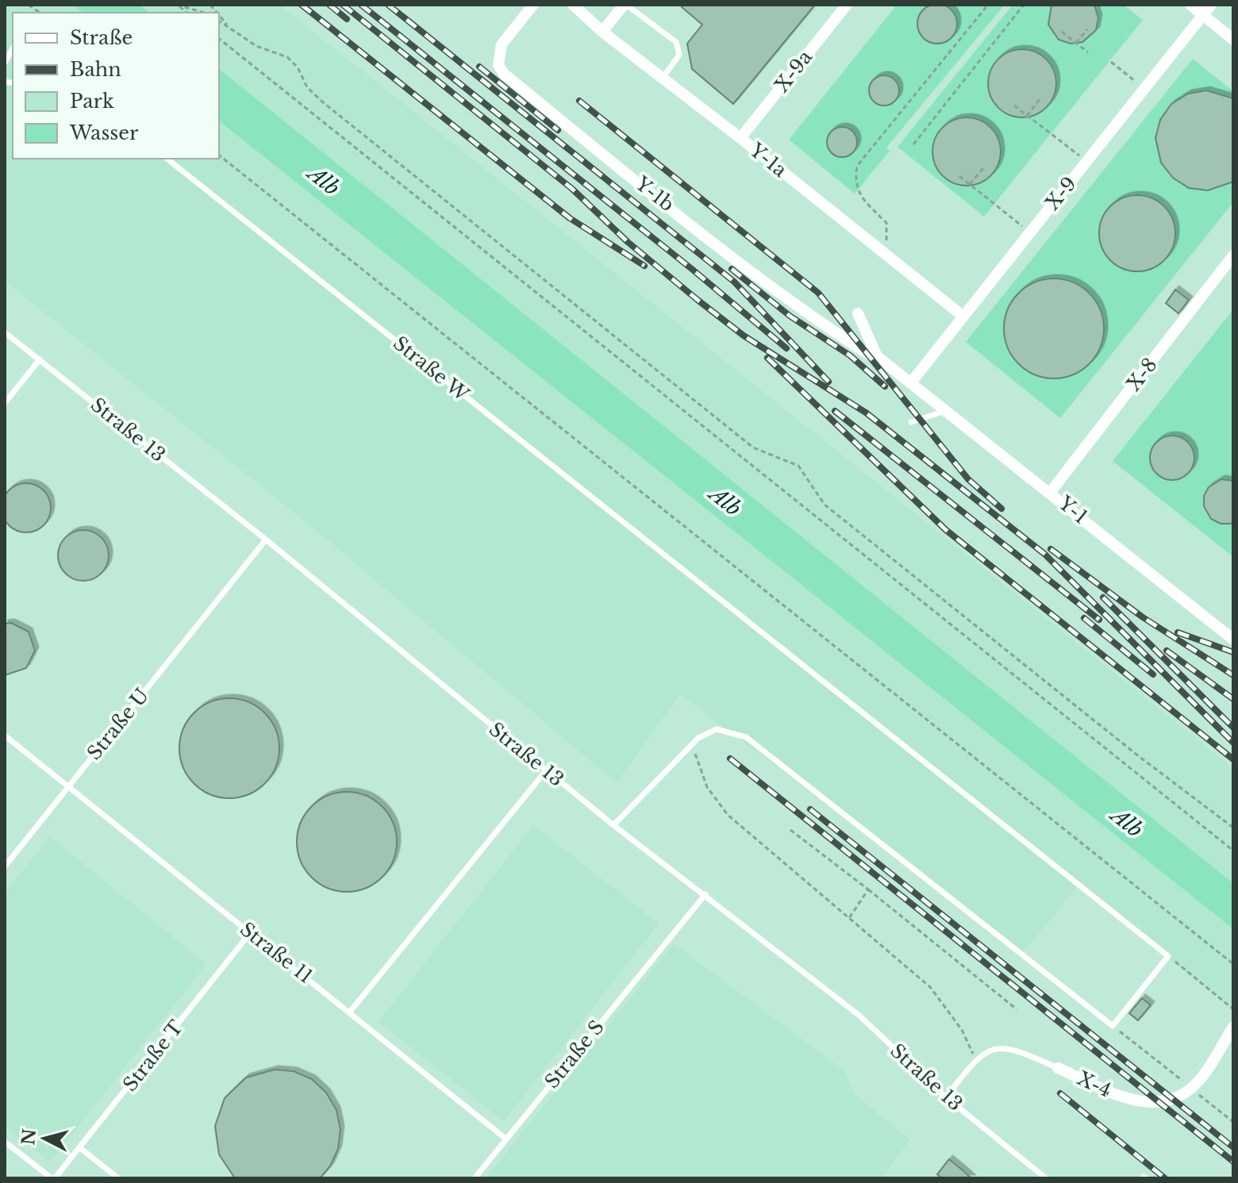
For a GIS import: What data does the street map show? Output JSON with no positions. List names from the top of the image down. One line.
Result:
{"streets":{"street":["X-9a","Y-1a","X-9","Y-1b","X-8","Y-1","X-4"],"lane":["Straße W","Straße 13","Straße U","Straße 11","Straße S","Straße T"]},"crossings":[["X-9a","Y-1a"],["Y-1a","X-9"],["X-9","Y-1b"],["X-9","Y-1"],["Y-1b","Y-1"],["X-8","Y-1"],["Straße 13","Straße U"],["Straße 13","Straße S"],["Straße U","Straße 11"],["Straße 11","Straße S"],["Straße 11","Straße T"]],"water":["Alb"],"legend":["Straße","Bahn","Park","Wasser"],"north":"left"}
